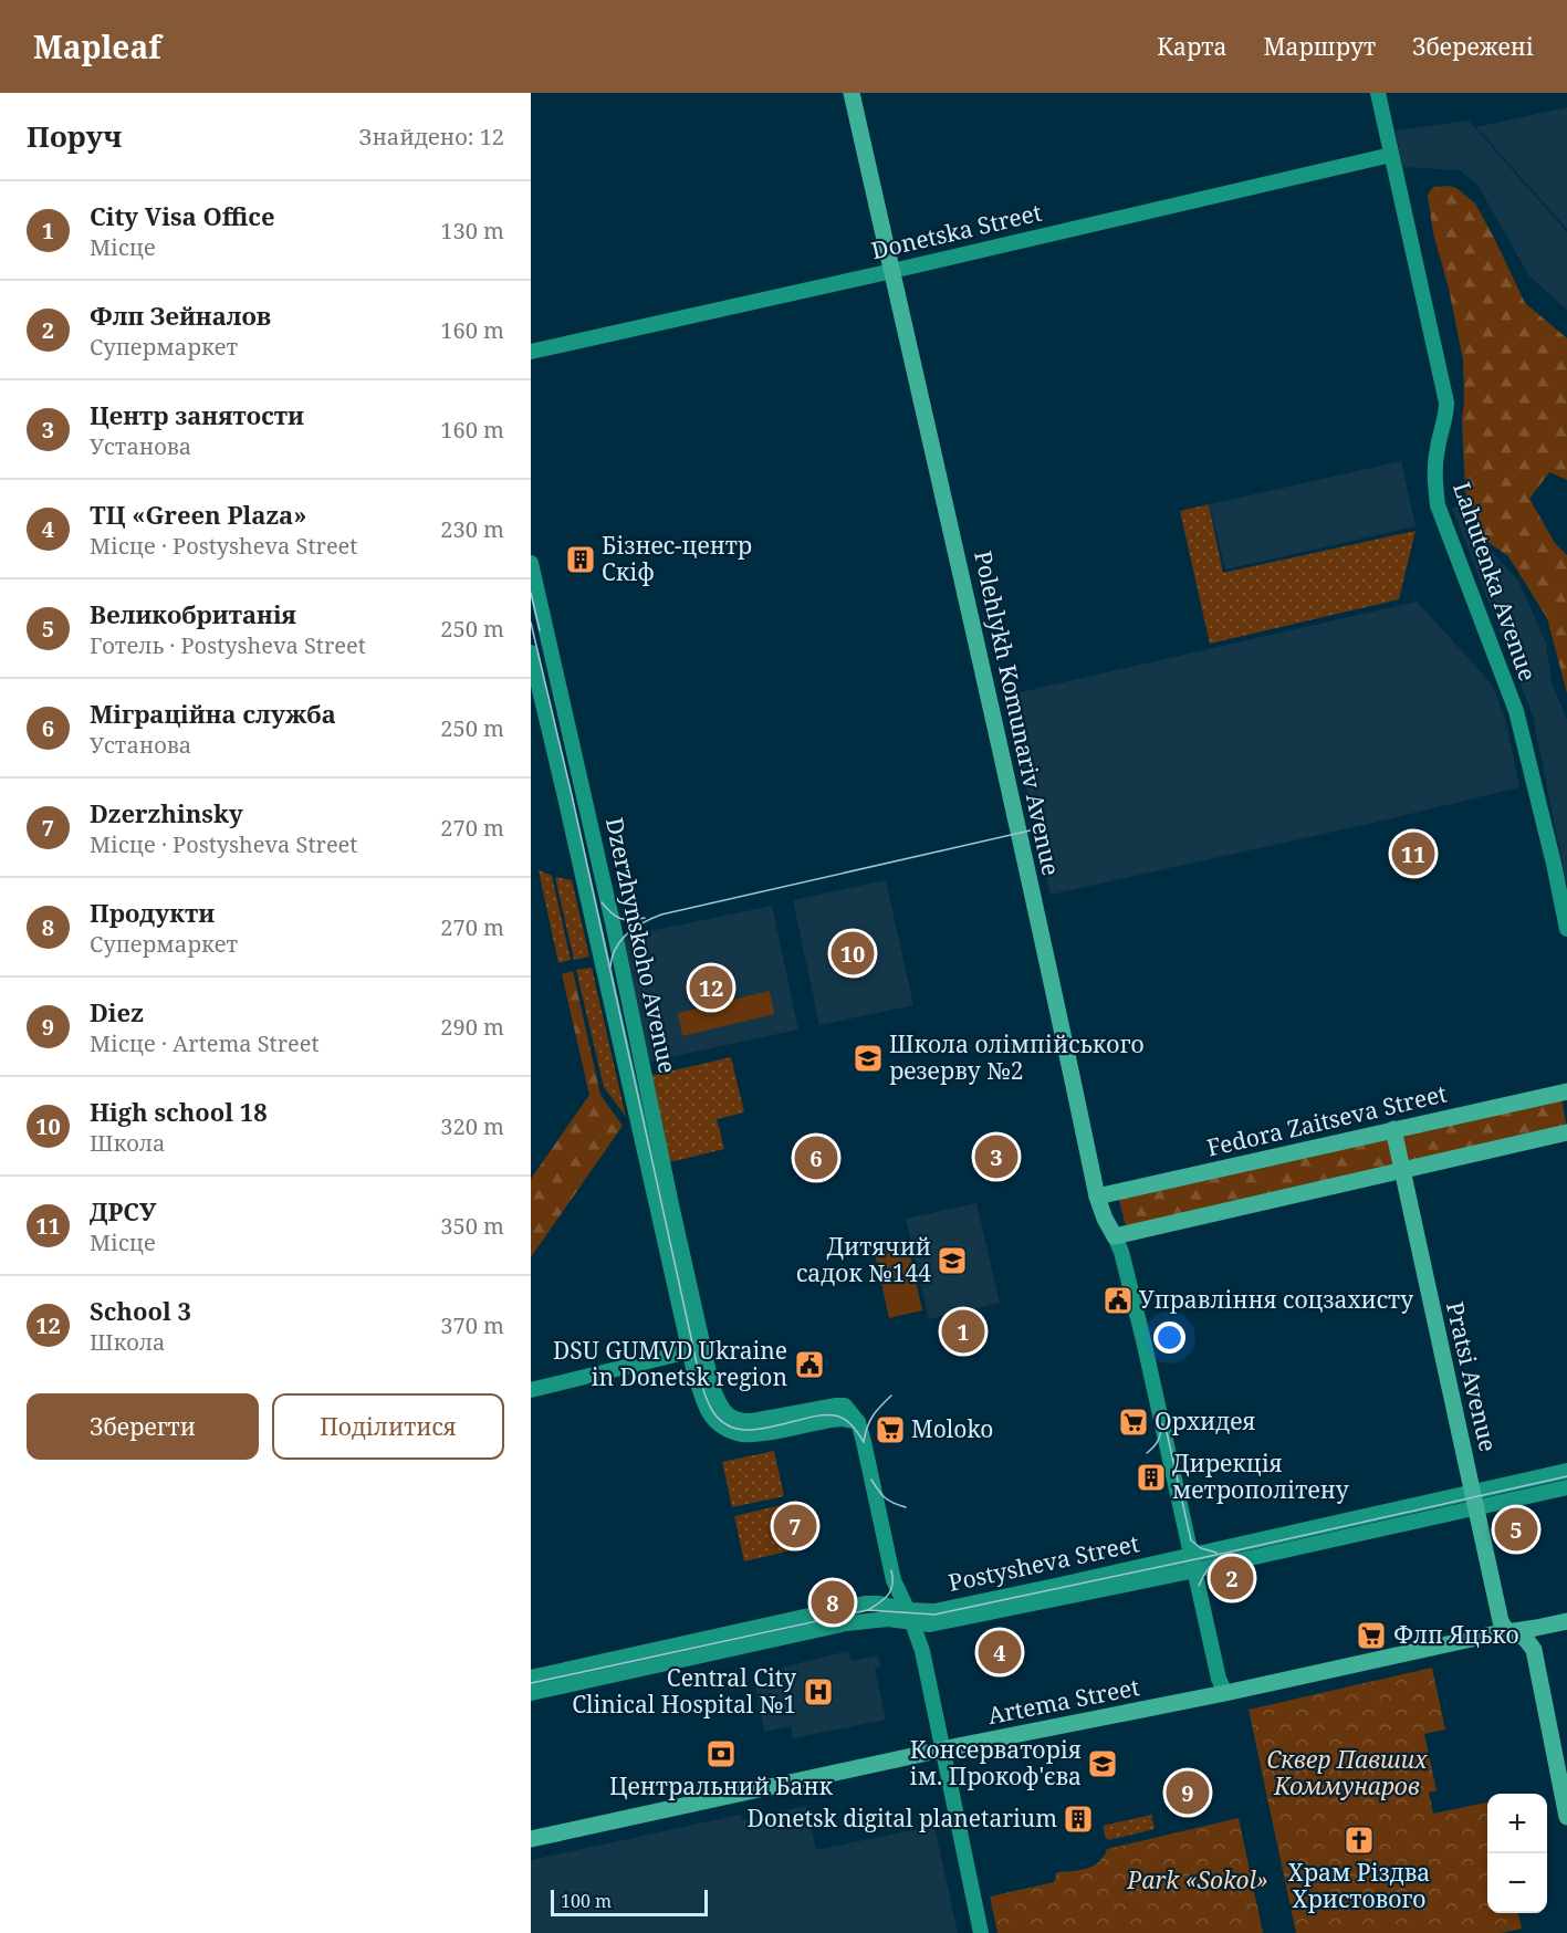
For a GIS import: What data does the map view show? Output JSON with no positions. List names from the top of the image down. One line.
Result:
{"streets":{"main road":["Polehlykh Komunariv Avenue","Fedora Zaitseva Street","Pratsi Avenue","Artema Street"],"street":["Donetska Street","Lahutenka Avenue","Dzerzhynskoho Avenue","Postysheva Street"]},"crossings":[["Donetska Street","Lahutenka Avenue"],["Donetska Street","Polehlykh Komunariv Avenue"],["Polehlykh Komunariv Avenue","Fedora Zaitseva Street"],["Polehlykh Komunariv Avenue","Postysheva Street"],["Fedora Zaitseva Street","Pratsi Avenue"],["Pratsi Avenue","Postysheva Street"],["Pratsi Avenue","Artema Street"]],"parks":["Сквер Павших Коммунаров","Park «Sokol»"],"places":{"building":["Бізнес-центр Скіф","Дирекція метрополітену","Donetsk digital planetarium"],"school or university":["Школа олімпійського резерву №2","Дитячий садок №144","Консерваторія ім. Прокоф'єва"],"public building":["Управління соцзахисту","DSU GUMVD Ukraine in Donetsk region"],"supermarket":["Орхидея","Moloko","Флп Яцько"],"hospital":["Central City Clinical Hospital №1"],"bank":["Центральний Банк"],"church":["Храм Різдва Христового"]},"scale_bar":"100 m","page":{"header":"Mapleaf","nav":["Карта","Маршрут","Збережені"],"heading":["Поруч","Знайдено: 12"],"list":[{"mark":"1","name":"City Visa Office","note":"Місце","value":"130 m"},{"mark":"2","name":"Флп Зейналов","note":"Супермаркет","value":"160 m"},{"mark":"3","name":"Центр занятости","note":"Установа","value":"160 m"},{"mark":"4","name":"ТЦ «Green Plaza»","note":"Місце · Postysheva Street","value":"230 m"},{"mark":"5","name":"Великобританія","note":"Готель · Postysheva Street","value":"250 m"},{"mark":"6","name":"Міграційна служба","note":"Установа","value":"250 m"},{"mark":"7","name":"Dzerzhinsky","note":"Місце · Postysheva Street","value":"270 m"},{"mark":"8","name":"Продукти","note":"Супермаркет","value":"270 m"},{"mark":"9","name":"Diez","note":"Місце · Artema Street","value":"290 m"},{"mark":"10","name":"High school 18","note":"Школа","value":"320 m"},{"mark":"11","name":"ДРСУ","note":"Місце","value":"350 m"},{"mark":"12","name":"School 3","note":"Школа","value":"370 m"}],"pins":["11","10","12","3","6","1","7","5","2","8","4","9"],"buttons":["Зберегти","Поділитися"],"map_buttons":["+","−"],"scale":"100 m"}}
